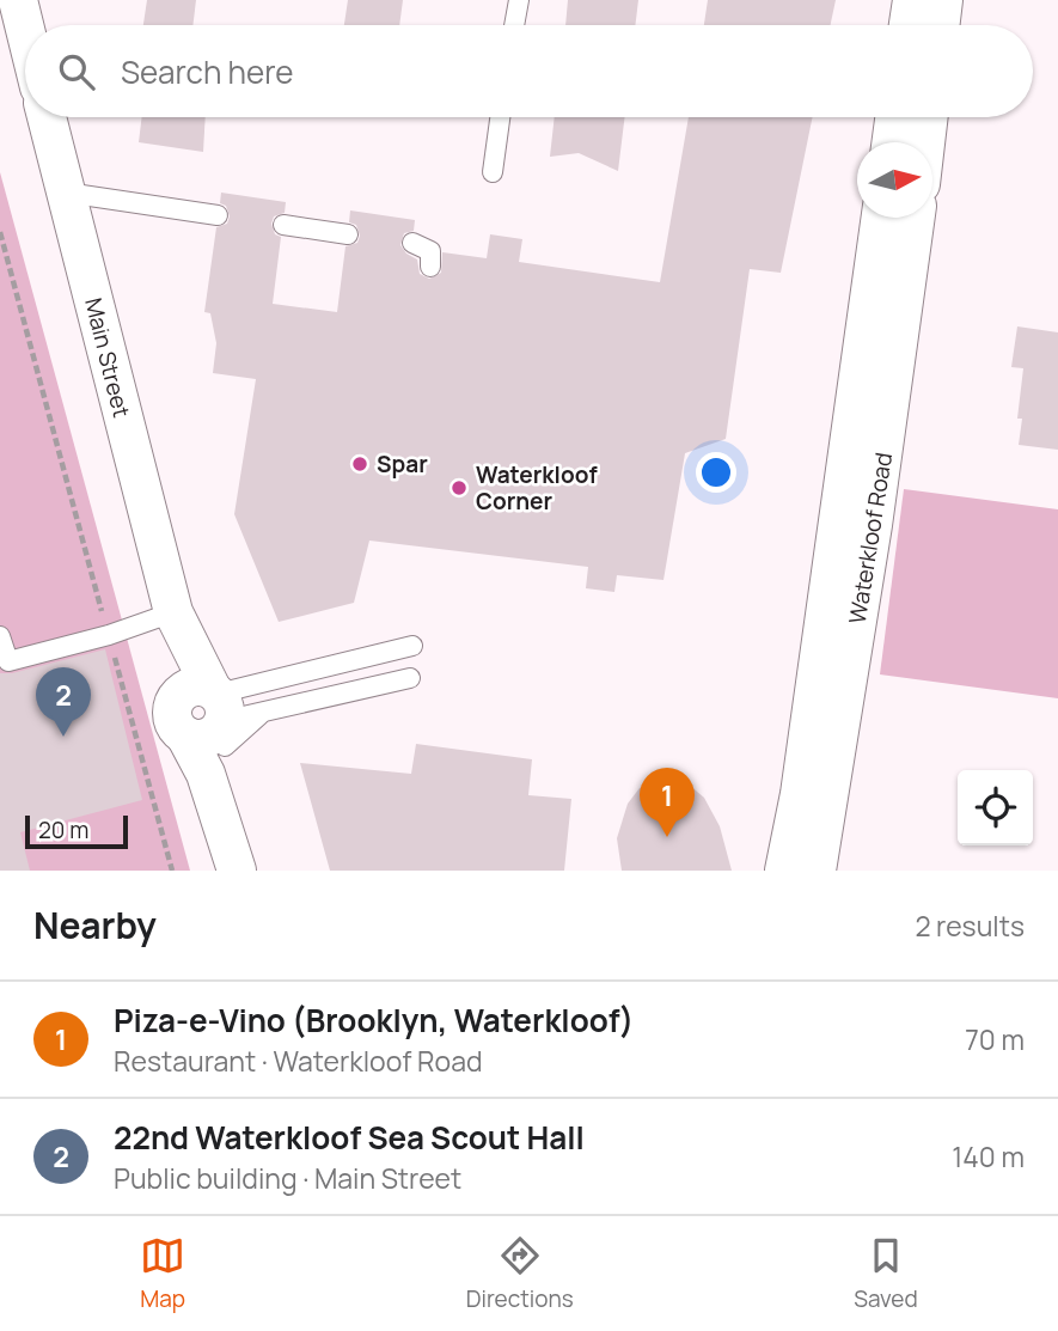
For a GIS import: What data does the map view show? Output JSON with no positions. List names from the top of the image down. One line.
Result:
{"streets":{"street":["Main Street","Waterkloof Road"]},"places":["Spar","Waterkloof Corner"],"scale_bar":"20 m","north":"right","page":{"search":"Search here","pins":["2","1"],"scale":"20 m","heading":["Nearby","2 results"],"list":[{"mark":"1","name":"Piza-e-Vino (Brooklyn, Waterkloof)","note":"Restaurant · Waterkloof Road","value":"70 m"},{"mark":"2","name":"22nd Waterkloof Sea Scout Hall","note":"Public building · Main Street","value":"140 m"}],"nav":["Map","Directions","Saved"]}}
